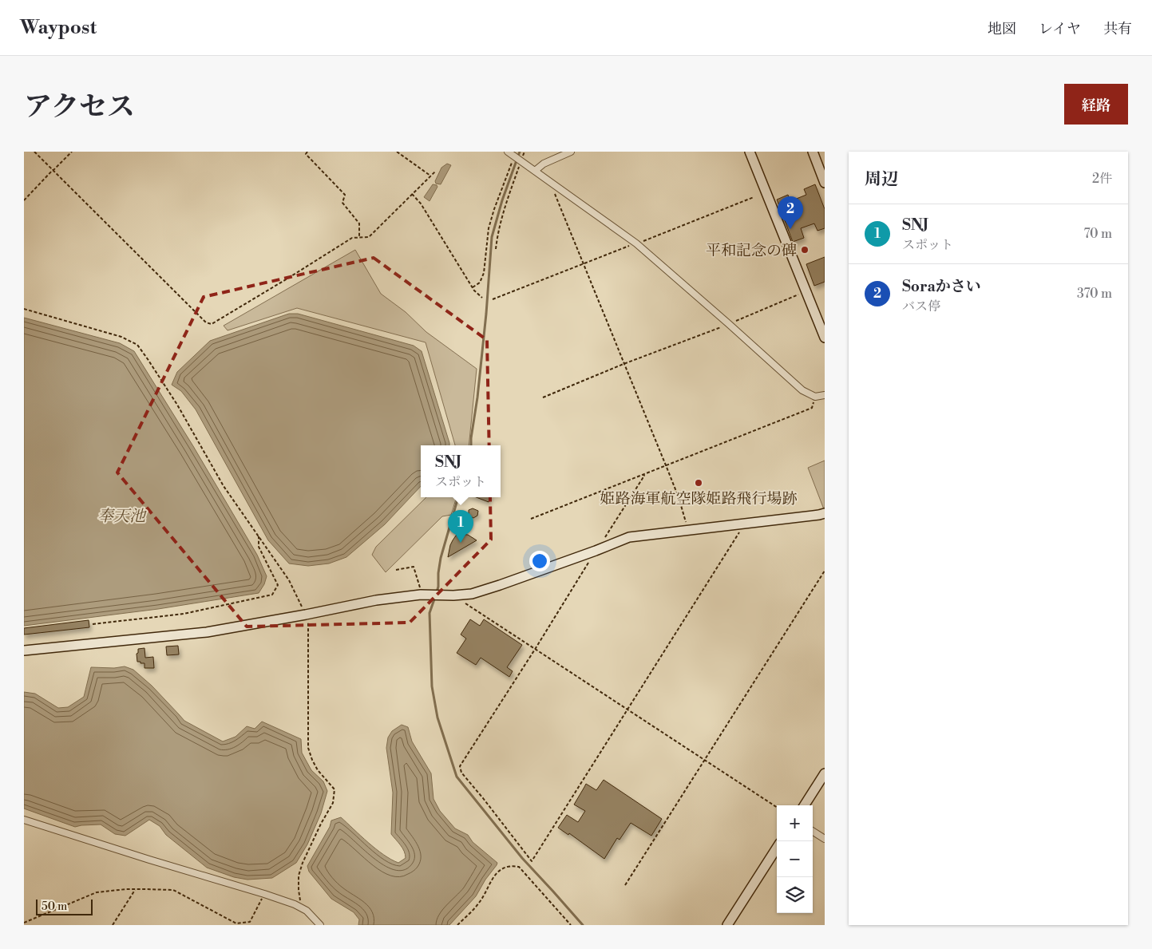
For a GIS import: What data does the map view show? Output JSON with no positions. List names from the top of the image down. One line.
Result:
{"water":["奉天池"],"places":["平和記念の碑","姫路海軍航空隊姫路飛行場跡"],"scale_bar":"50 m","page":{"header":"Waypost","nav":["地図","レイヤ","共有"],"title":"アクセス","buttons":"経路","heading":["周辺","2件"],"pins":["2","1"],"list":[{"mark":"1","name":"SNJ","note":"スポット","value":"70 m"},{"mark":"2","name":"Soraかさい","note":"バス停","value":"370 m"}],"popup":["SNJ","スポット"],"map_buttons":["+","−"],"scale":"50 m"}}
